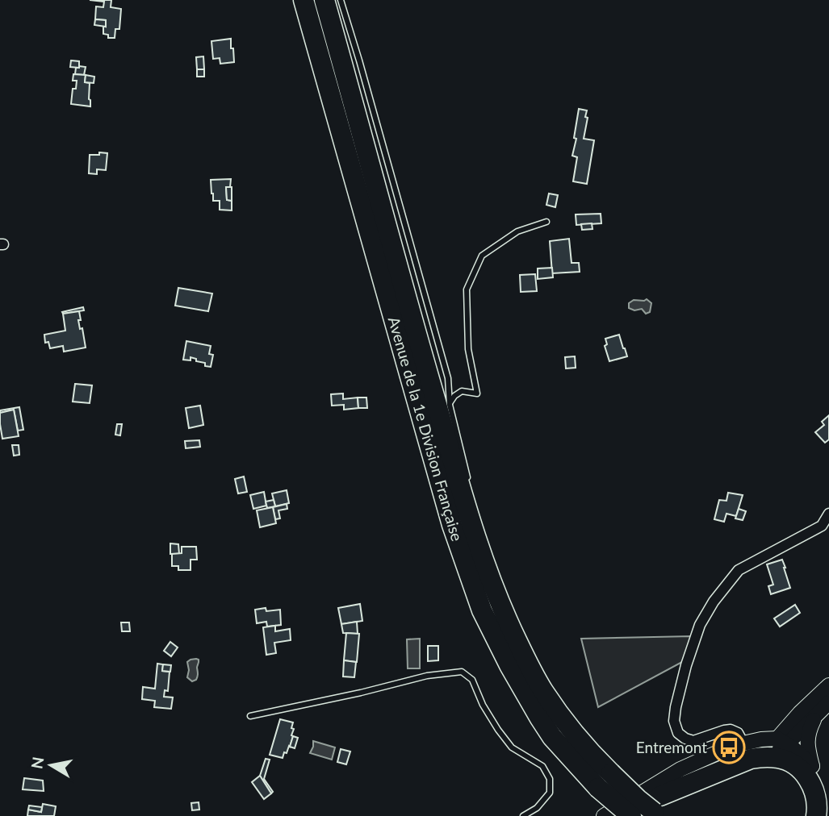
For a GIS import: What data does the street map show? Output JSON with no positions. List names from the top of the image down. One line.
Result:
{"streets":{"highway":["Avenue de la 1e Division Française"]},"places":{"bus stop":["Entremont"]},"north":"left"}
